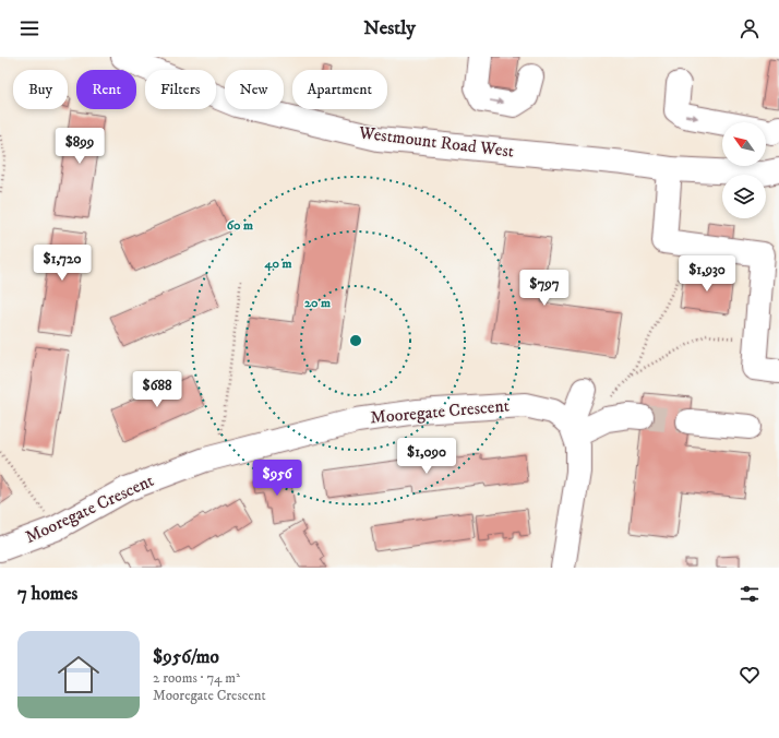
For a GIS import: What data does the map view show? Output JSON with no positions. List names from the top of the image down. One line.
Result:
{"streets":{"street":["Westmount Road West","Mooregate Crescent"]},"north":"top left","page":{"header":"Nestly","chip":["Buy","Rent","Filters","New","Apartment"],"price":["$899","$1,720","$1,930","$797","$688","$1,090","$956"],"heading":"7 homes","list":[{"name":"$956/mo","note":"2 rooms · 74 m² · Mooregate Crescent"}]},"rings":["60 m","40 m","20 m"]}
